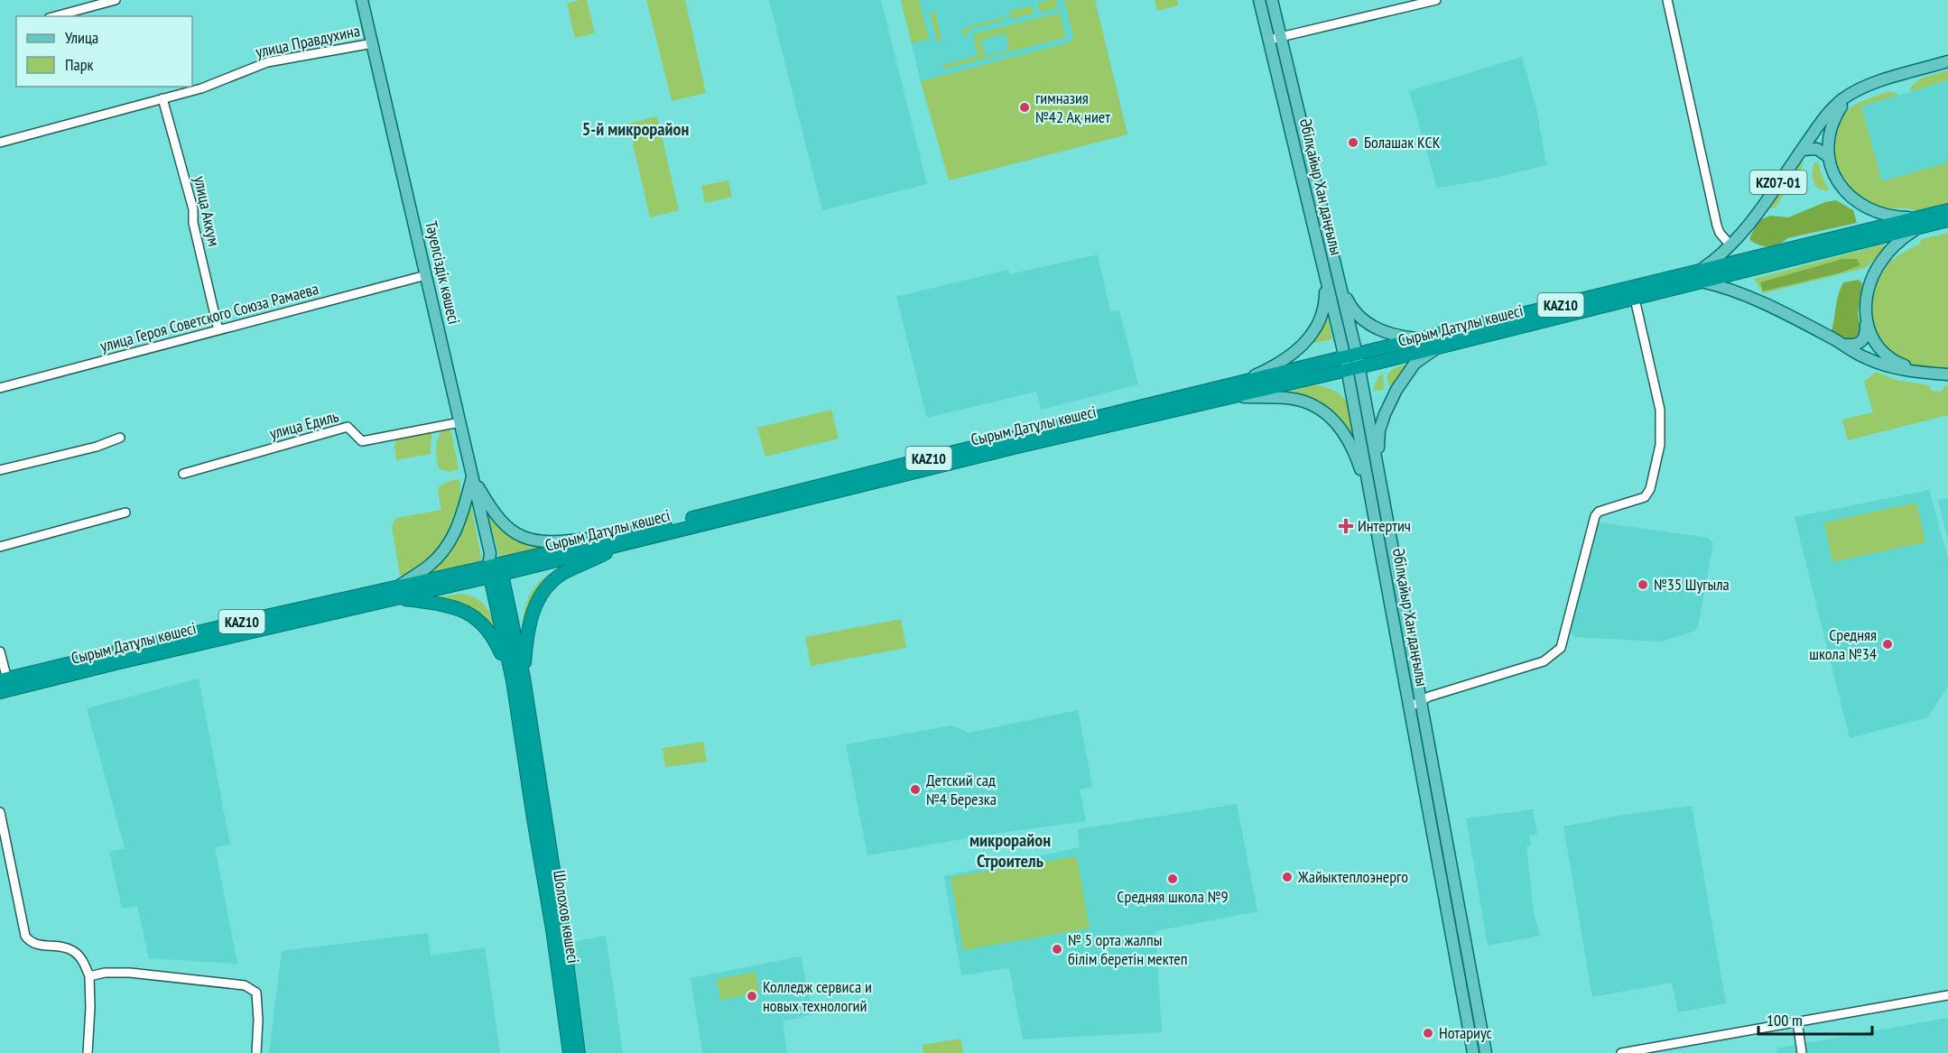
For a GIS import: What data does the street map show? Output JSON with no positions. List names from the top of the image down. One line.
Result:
{"streets":{"highway":["KAZ10","Сырым Датұлы көшесі","Шолохов көшесі"],"main road":["KZ07-01","Әбілқайыр Хан даңғылы","Тәуелсіздік көшесі"],"street":["улица Правдухина","улица Аккум","улица Героя Советского Союза Рамаева","улица Едиль"]},"crossings":[["улица Правдухина","улица Аккум"],["улица Правдухина","Тәуелсіздік көшесі"],["KZ07-01","Сырым Датұлы көшесі"],["Әбілқайыр Хан даңғылы","Сырым Датұлы көшесі"],["улица Аккум","улица Героя Советского Союза Рамаева"],["Тәуелсіздік көшесі","улица Героя Советского Союза Рамаева"],["Тәуелсіздік көшесі","Сырым Датұлы көшесі"],["Тәуелсіздік көшесі","улица Едиль"]],"districts":["5-й микрорайон","микрорайон Строитель"],"places":{"other":["гимназия №42 Ақ ниет","Болашак КСК","№35 Шугыла","Средняя школа №34","Детский сад №4 Березка","Жайыктеплоэнерго","Средняя школа №9","№ 5 орта жалпы білім беретін мектеп","Колледж сервиса и новых технологий","Нотариус"],"health":["Интертич"]},"legend":["Улица","Парк"],"scale_bar":"100 m"}
